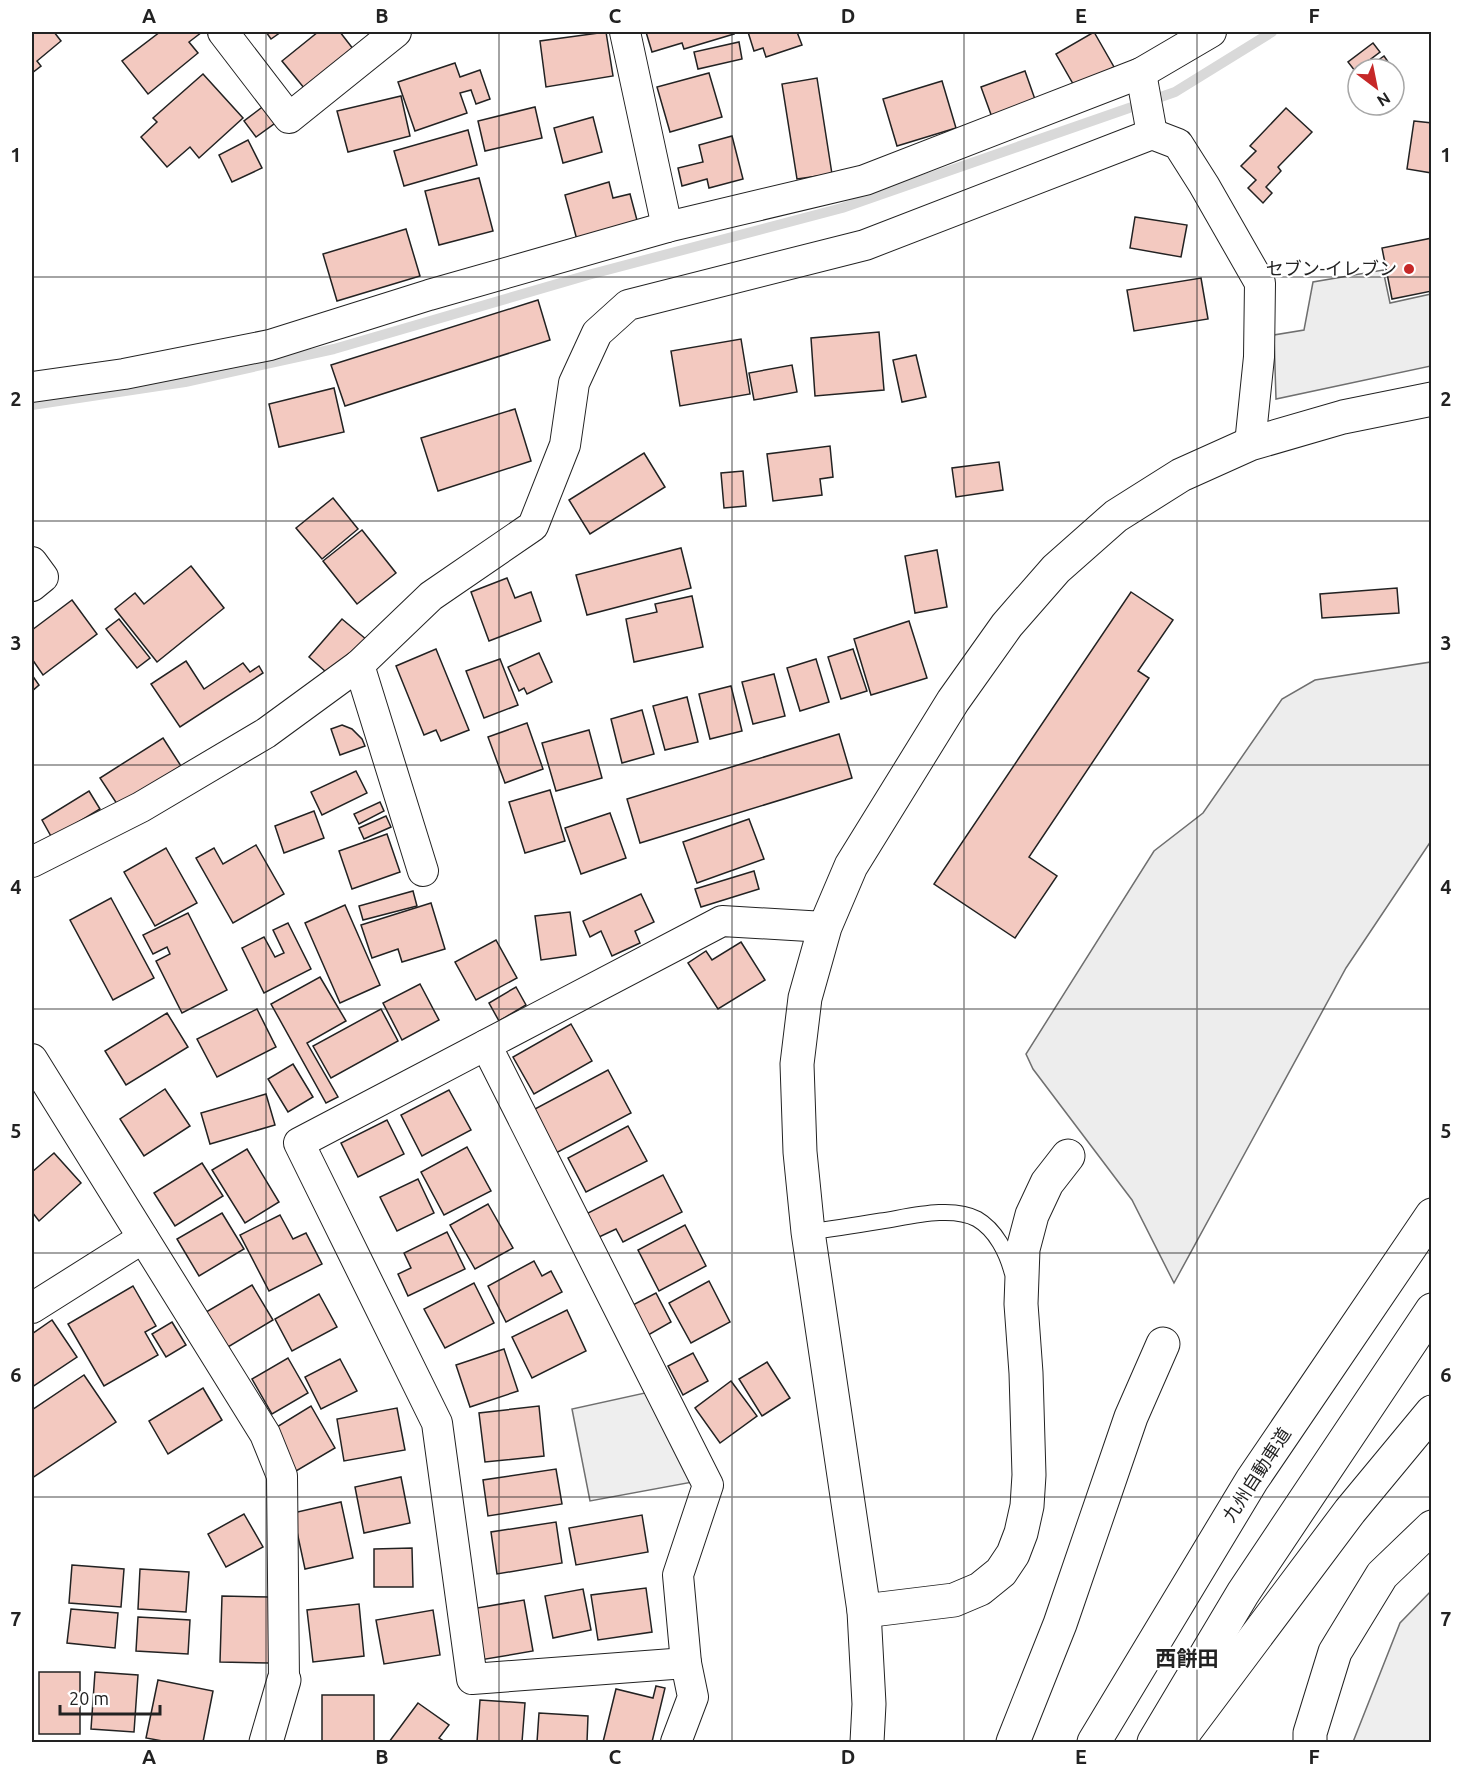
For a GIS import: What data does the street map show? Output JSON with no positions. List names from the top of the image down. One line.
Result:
{"streets":{"main road":["九州自動車道"]},"districts":["西餅田"],"places":["セブン-イレブン"],"scale_bar":"20 m","north":"bottom right","grid":{"columns":["A","B","C","D","E","F"],"rows":["1","2","3","4","5","6","7"]}}
